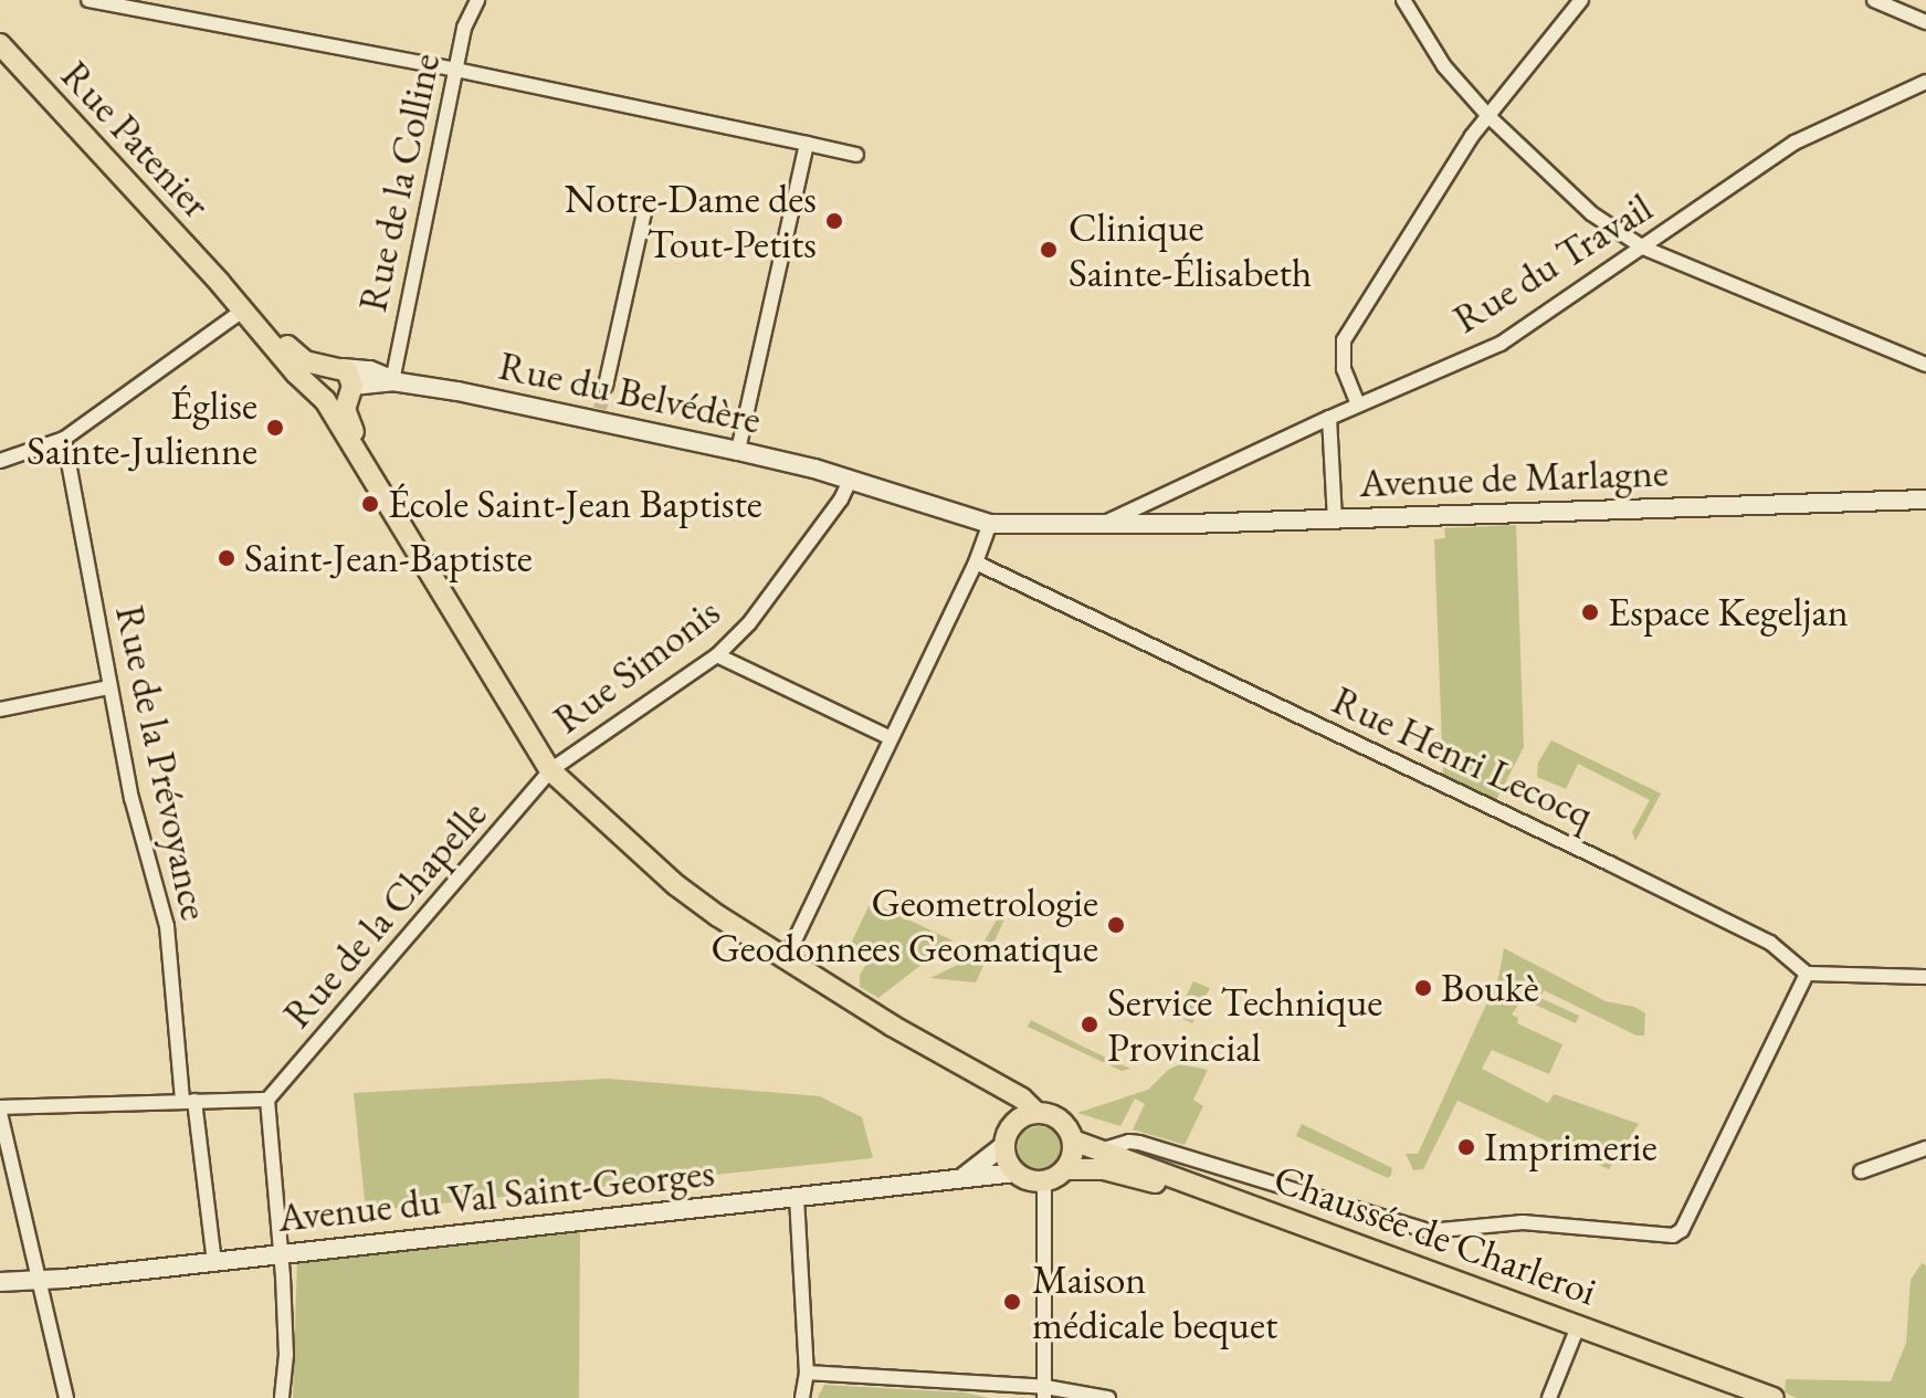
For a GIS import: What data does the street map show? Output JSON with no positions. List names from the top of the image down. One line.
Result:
{"streets":{"main road":["Rue Patenier","Rue du Belvédère","Avenue de Marlagne","Avenue du Val Saint-Georges","Chaussée de Charleroi"],"street":["Rue de la Colline","Rue du Travail","Rue Simonis","Rue Henri Lecocq","Rue de la Prévoyance","Rue de la Chapelle"]},"crossings":[["Rue Patenier","Rue du Belvédère"],["Rue de la Colline","Rue du Belvédère"],["Rue du Travail","Avenue de Marlagne"],["Rue du Belvédère","Avenue de Marlagne"],["Rue du Belvédère","Rue Simonis"],["Rue Simonis","Rue de la Chapelle"],["Rue de la Prévoyance","Avenue du Val Saint-Georges"],["Avenue du Val Saint-Georges","Chaussée de Charleroi"]],"places":["Notre-Dame des Tout-Petits","Clinique Sainte-Élisabeth","Église Sainte-Julienne","École Saint-Jean Baptiste","Saint-Jean-Baptiste","Espace Kegeljan","Geometrologie Geodonnees Geomatique","Boukè","Service Technique Provincial","Imprimerie","Maison médicale bequet"]}
